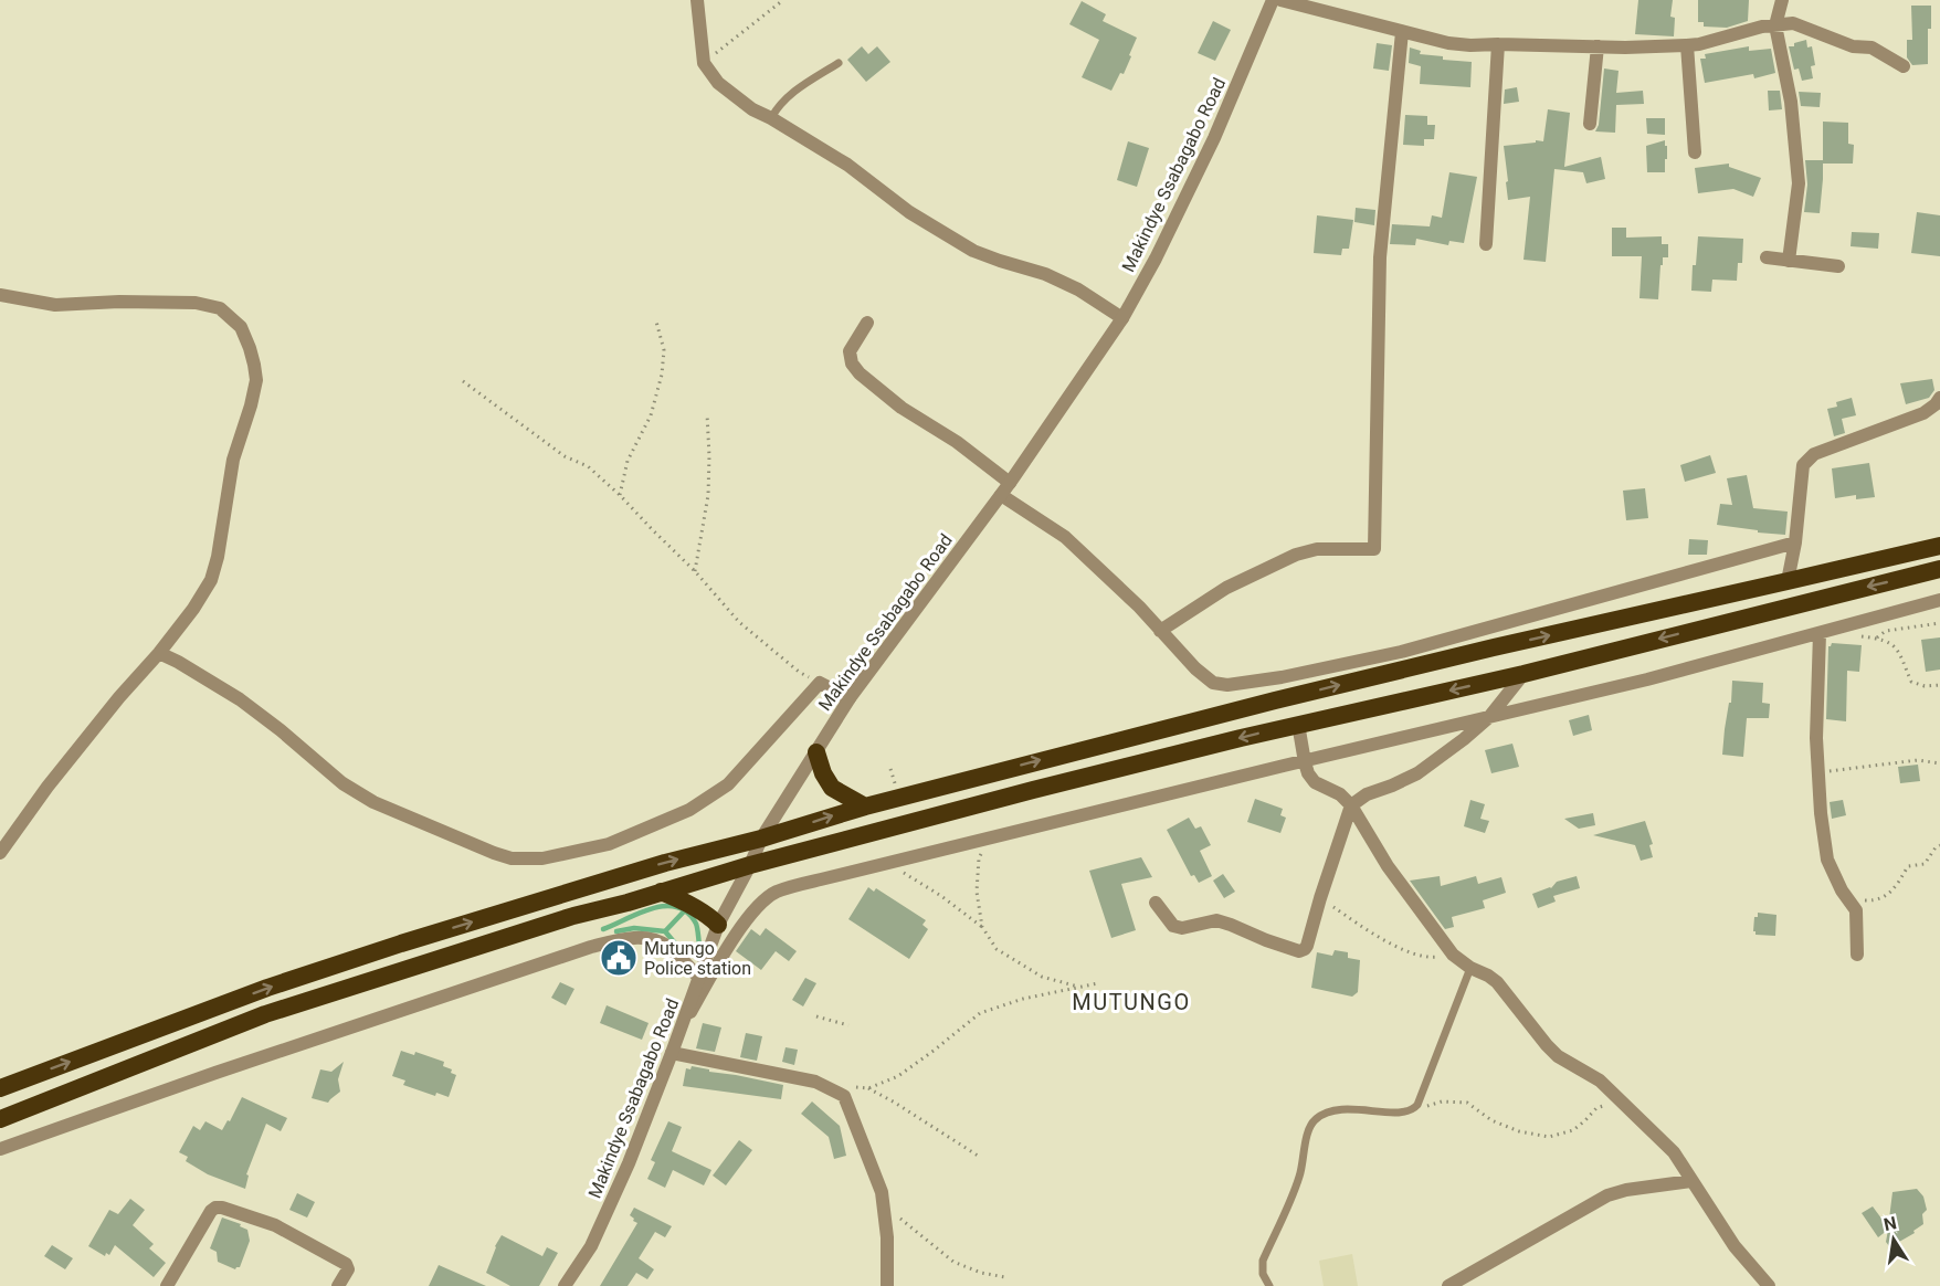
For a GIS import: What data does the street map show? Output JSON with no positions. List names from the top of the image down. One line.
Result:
{"streets":{"street":["Makindye Ssabagabo Road"]},"districts":["MUTUNGO"],"places":{"public building":["Mutungo Police station"]},"north":"top"}
